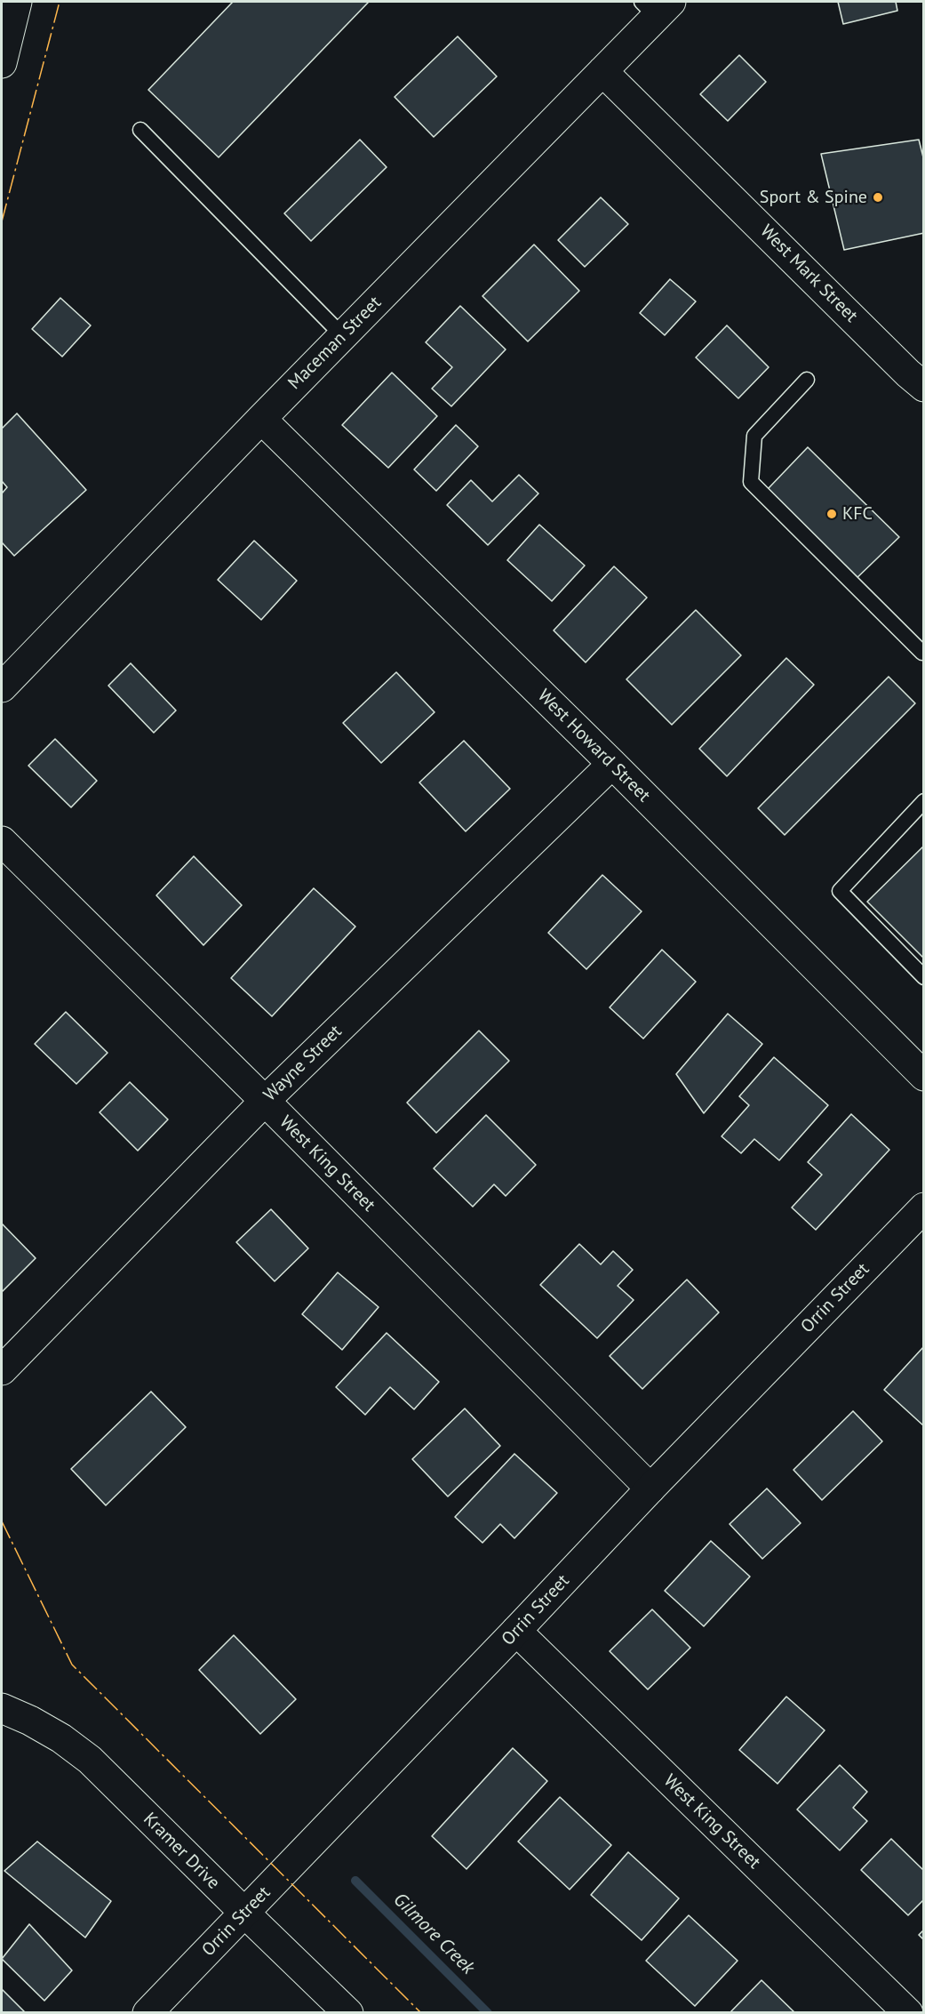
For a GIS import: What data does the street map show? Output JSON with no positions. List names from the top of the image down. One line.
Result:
{"streets":{"street":["West Mark Street","Maceman Street","West Howard Street","Wayne Street","West King Street","Orrin Street","Kramer Drive"]},"crossings":[["West Mark Street","Maceman Street"],["Maceman Street","West Howard Street"],["West Howard Street","Wayne Street"],["Wayne Street","West King Street"],["West King Street","Orrin Street"],["Orrin Street","Kramer Drive"]],"water":["Gilmore Creek"],"places":["Sport & Spine","KFC"]}
